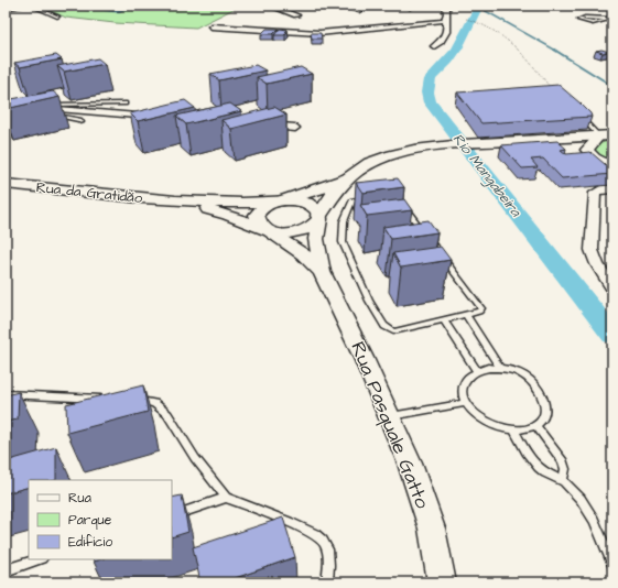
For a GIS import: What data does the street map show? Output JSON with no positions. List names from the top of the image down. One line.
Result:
{"streets":{"main road":["Rua da Gratidão"],"street":["Rua Pasquale Gatto"]},"crossings":[["Rua da Gratidão","Rua Pasquale Gatto"]],"water":["Rio Mangabeira"],"legend":["Rua","Parque","Edifício"]}
